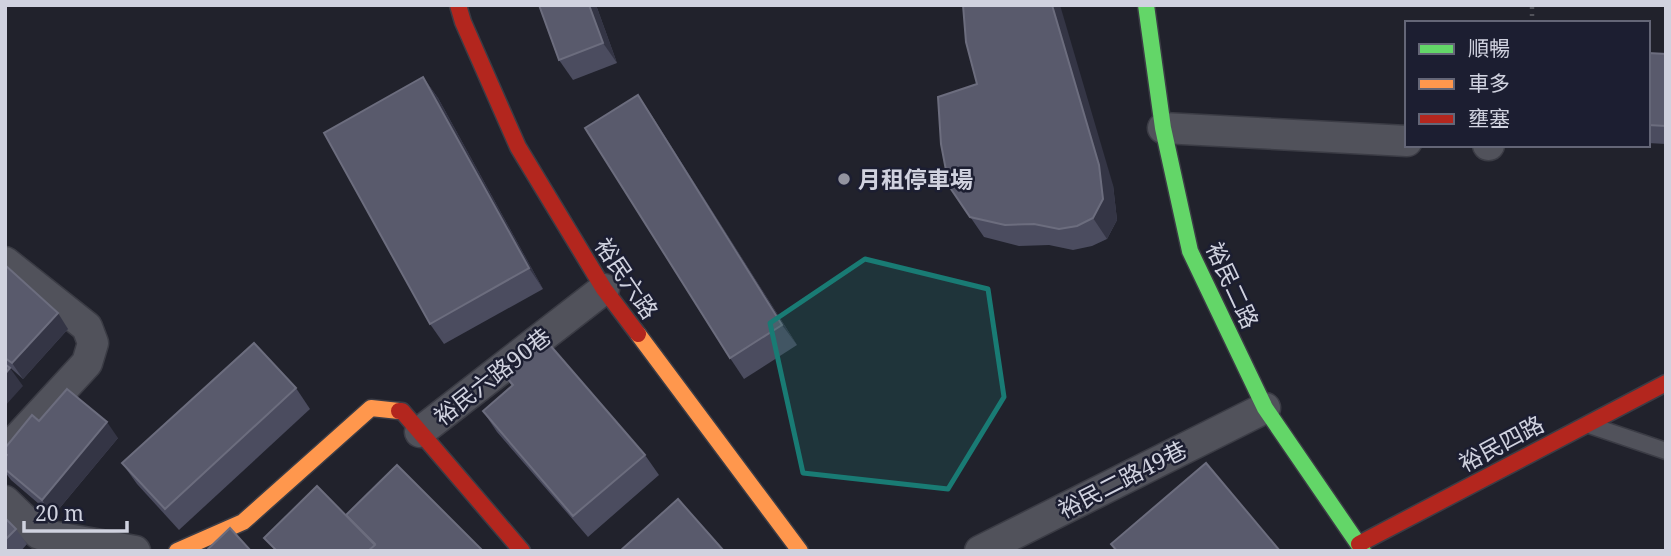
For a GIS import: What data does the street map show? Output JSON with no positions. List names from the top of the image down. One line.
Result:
{"streets":{"street":["裕民六路","裕民二路","裕民六路90巷","裕民四路","裕民二路49巷"]},"crossings":[["裕民六路","裕民六路90巷"],["裕民二路","裕民四路"],["裕民二路","裕民二路49巷"]],"places":["月租停車場"],"legend":["順暢","車多","壅塞"],"scale_bar":"20 m"}
